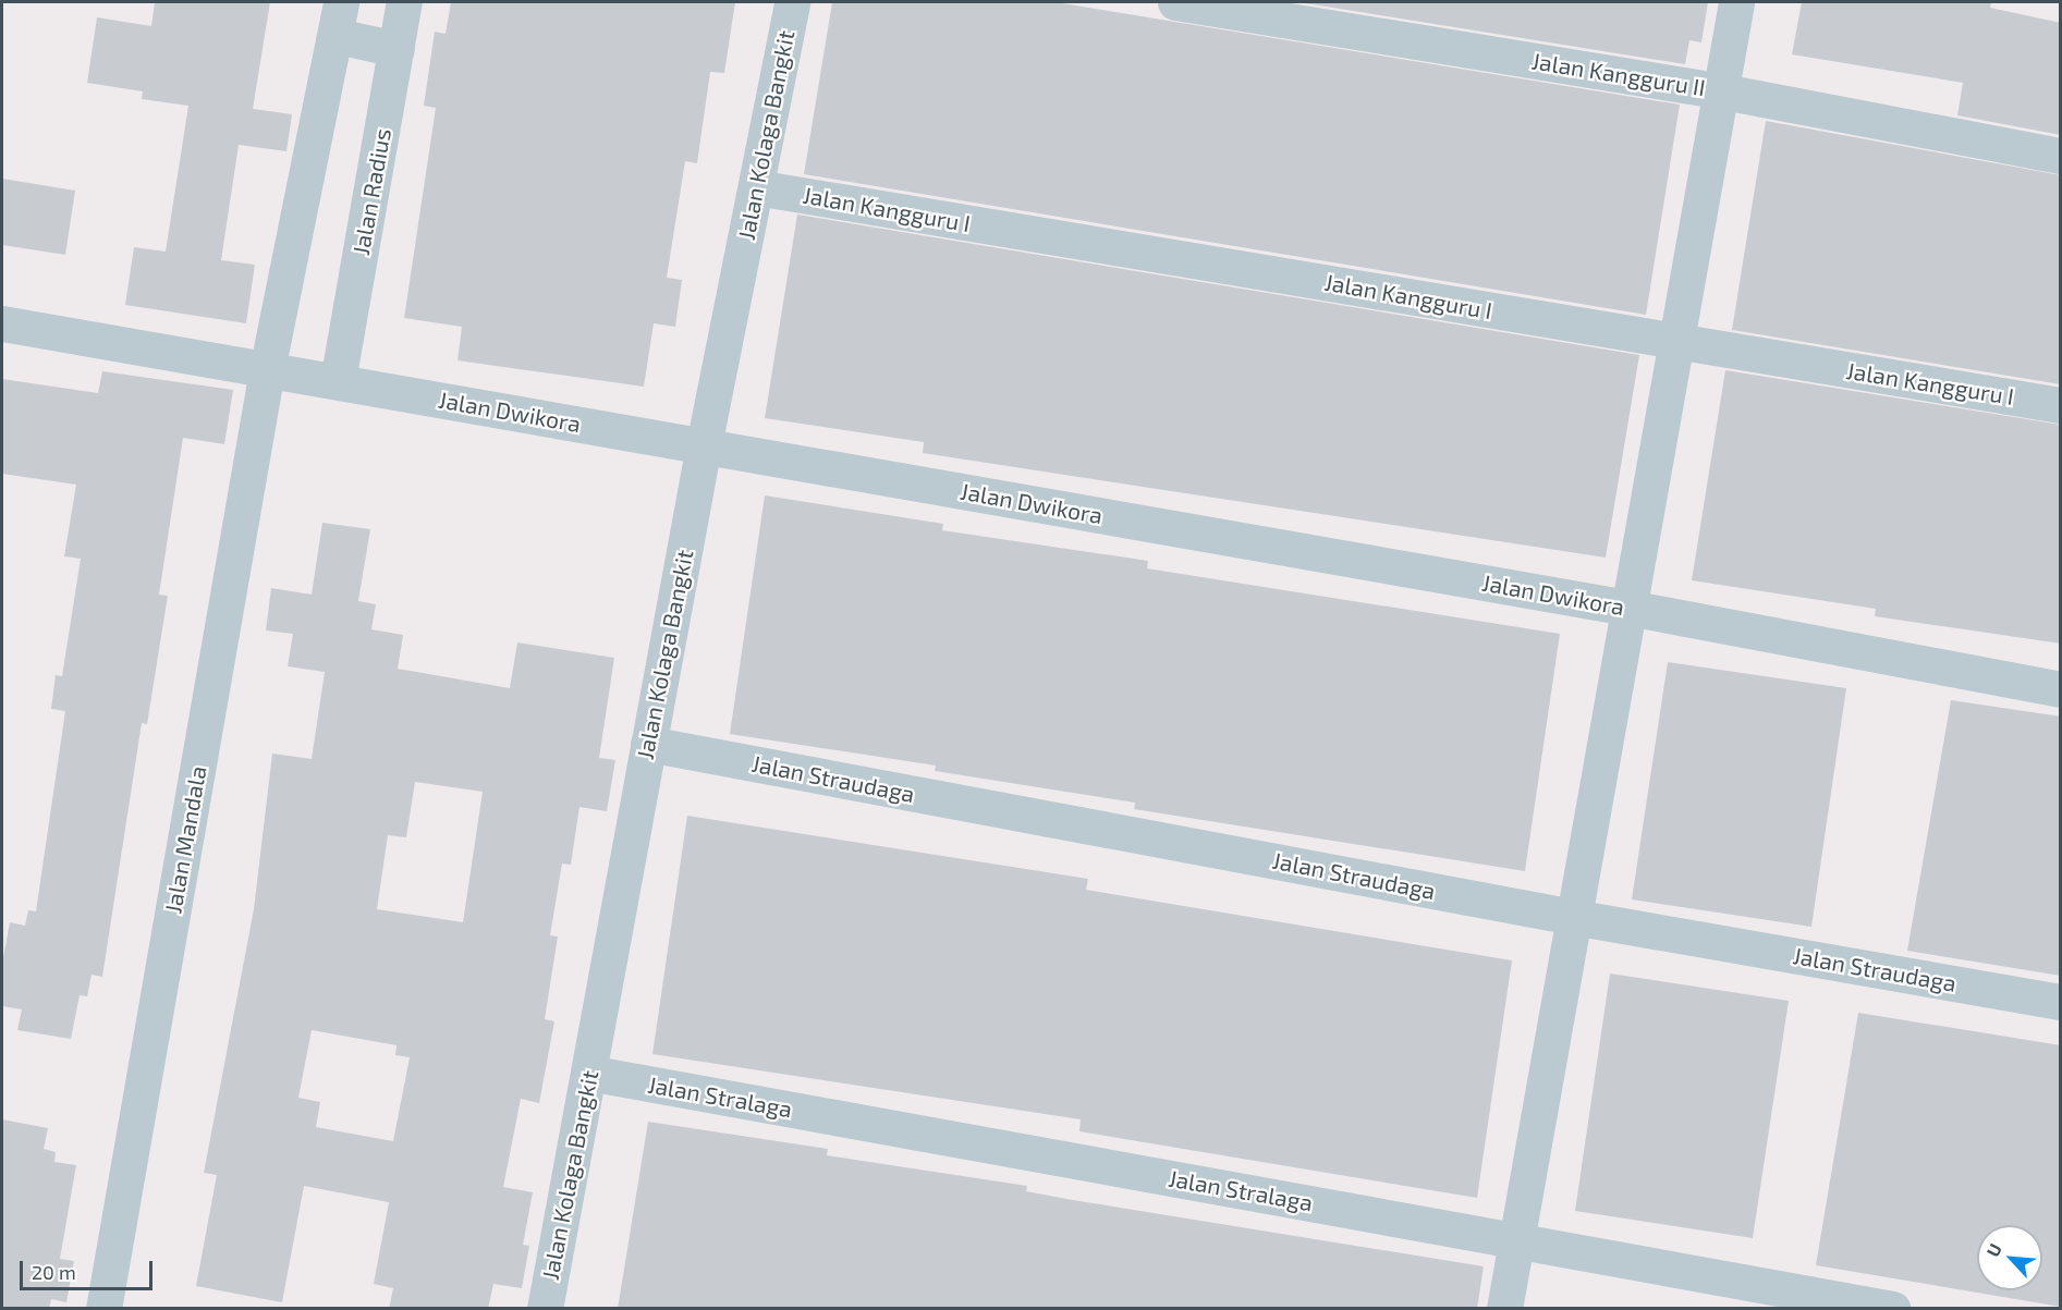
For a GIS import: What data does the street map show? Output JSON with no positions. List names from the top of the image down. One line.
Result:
{"streets":{"street":["Jalan Kangguru II","Jalan Kolaga Bangkit","Jalan Radius","Jalan Kangguru I","Jalan Dwikora","Jalan Straudaga","Jalan Mandala","Jalan Stralaga"]},"crossings":[["Jalan Kolaga Bangkit","Jalan Kangguru I"],["Jalan Kolaga Bangkit","Jalan Dwikora"],["Jalan Kolaga Bangkit","Jalan Straudaga"],["Jalan Kolaga Bangkit","Jalan Stralaga"],["Jalan Radius","Jalan Dwikora"],["Jalan Dwikora","Jalan Mandala"]],"scale_bar":"20 m","north":"top left"}
